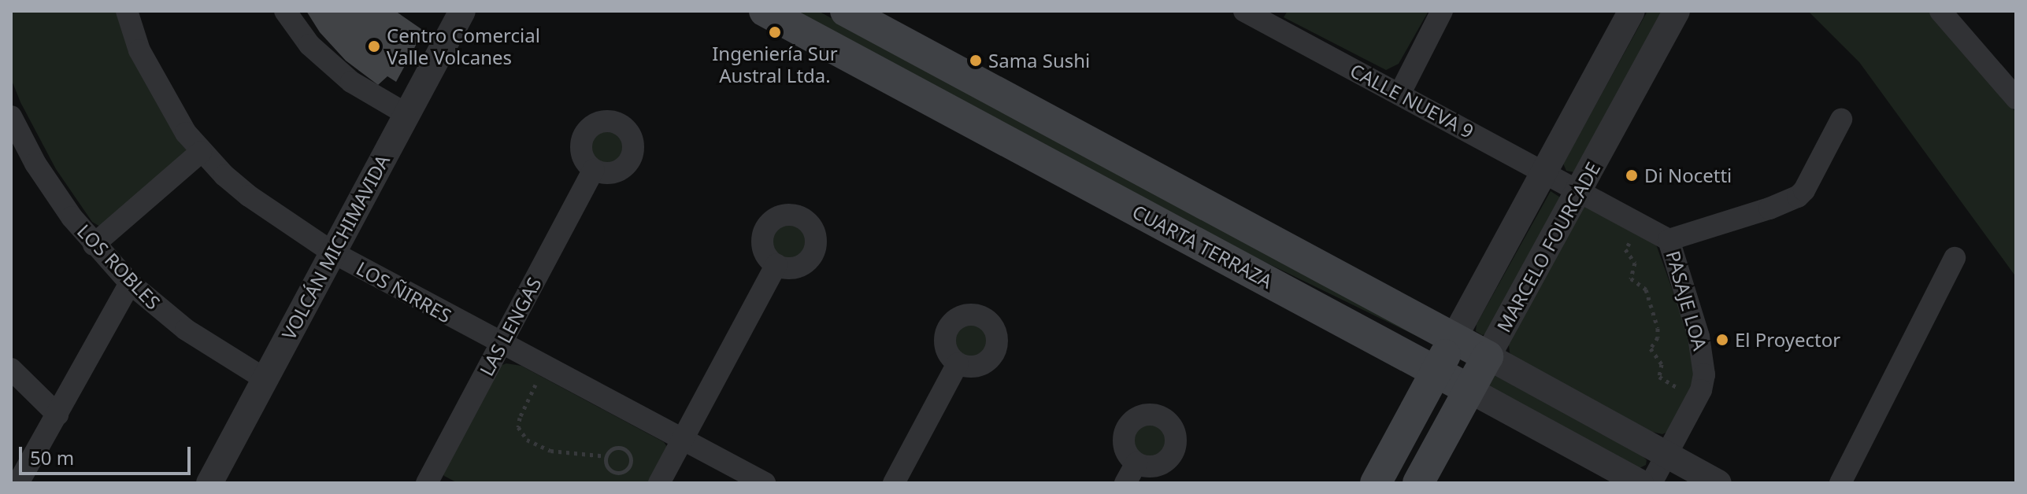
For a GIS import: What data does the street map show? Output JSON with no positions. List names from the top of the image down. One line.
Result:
{"streets":{"main road":["CUARTA TERRAZA","MARCELO FOURCADE"],"street":["CALLE NUEVA 9","VOLCÁN MICHIMAVIDA","LOS ROBLES","LOS ÑIRRES","PASAJE LOA","LAS LENGAS"]},"crossings":[["CALLE NUEVA 9","MARCELO FOURCADE"],["CALLE NUEVA 9","PASAJE LOA"],["CUARTA TERRAZA","MARCELO FOURCADE"],["CUARTA TERRAZA","PASAJE LOA"],["VOLCÁN MICHIMAVIDA","LOS ROBLES"],["VOLCÁN MICHIMAVIDA","LOS ÑIRRES"],["MARCELO FOURCADE","PASAJE LOA"],["LOS ÑIRRES","LAS LENGAS"]],"places":["Ingeniería Sur Austral Ltda.","Centro Comercial Valle Volcanes","Sama Sushi","Di Nocetti","El Proyector"],"scale_bar":"50 m"}
